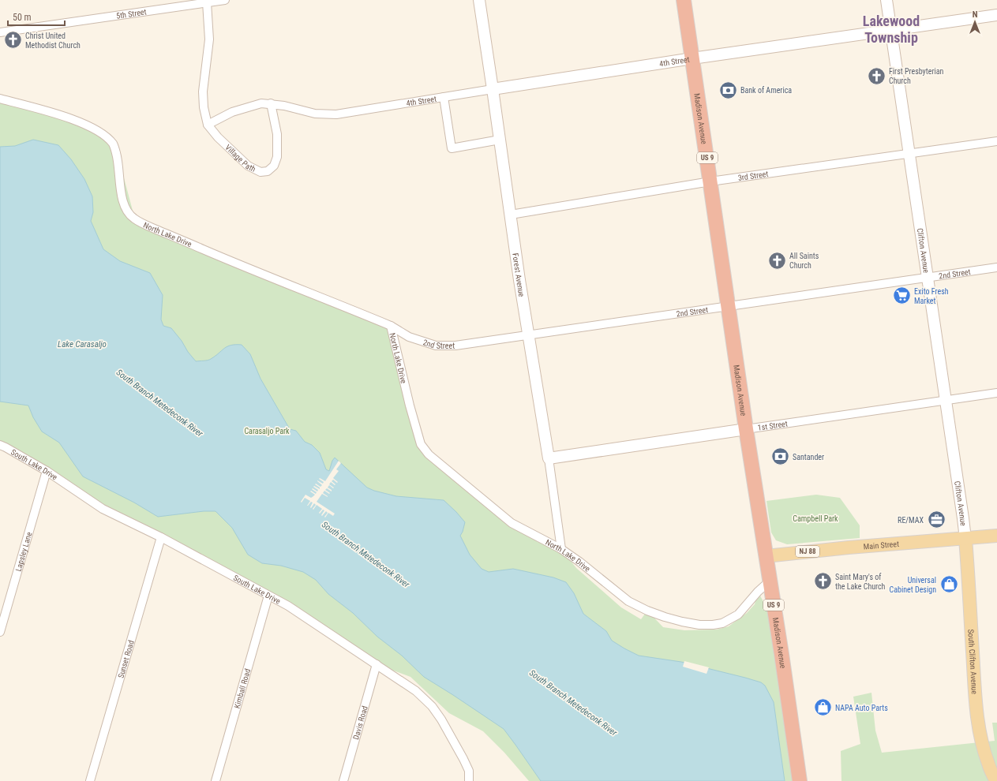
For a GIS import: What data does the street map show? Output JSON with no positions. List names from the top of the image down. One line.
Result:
{"streets":{"highway":["Madison Avenue","US 9"],"main road":["Main Street","NJ 88","South Clifton Avenue"],"street":["5th Street","4th Street","Village Path","3rd Street","North Lake Drive","Clifton Avenue","2nd Street","Forest Avenue","1st Street","South Lake Drive","Lapsley Lane","Sunset Road","Kimball Road","Davis Road"]},"crossings":[["5th Street","Village Path"],["4th Street","Madison Avenue"],["4th Street","Village Path"],["4th Street","Clifton Avenue"],["4th Street","Forest Avenue"],["Madison Avenue","3rd Street"],["Madison Avenue","North Lake Drive"],["Madison Avenue","2nd Street"],["Madison Avenue","1st Street"],["Madison Avenue","Main Street"],["3rd Street","Clifton Avenue"],["3rd Street","Forest Avenue"],["North Lake Drive","2nd Street"],["North Lake Drive","Forest Avenue"],["Clifton Avenue","2nd Street"],["Clifton Avenue","1st Street"],["Clifton Avenue","Main Street"],["Clifton Avenue","South Clifton Avenue"],["2nd Street","Forest Avenue"],["Forest Avenue","1st Street"],["South Lake Drive","Lapsley Lane"],["South Lake Drive","Sunset Road"],["South Lake Drive","Kimball Road"],["South Lake Drive","Davis Road"],["Main Street","South Clifton Avenue"]],"districts":["Lakewood Township"],"water":["Lake Carasaljo","South Branch Metedeconk River"],"parks":["Carasaljo Park","Campbell Park"],"places":{"church":["Christ United Methodist Church","First Presbyterian Church","All Saints Church","Saint Mary's of the Lake Church"],"bank":["Bank of America","Santander"],"supermarket":["Exito Fresh Market"],"office":["RE/MAX"],"shop":["Universal Cabinet Design","NAPA Auto Parts"]},"scale_bar":"50 m","north":"top"}
